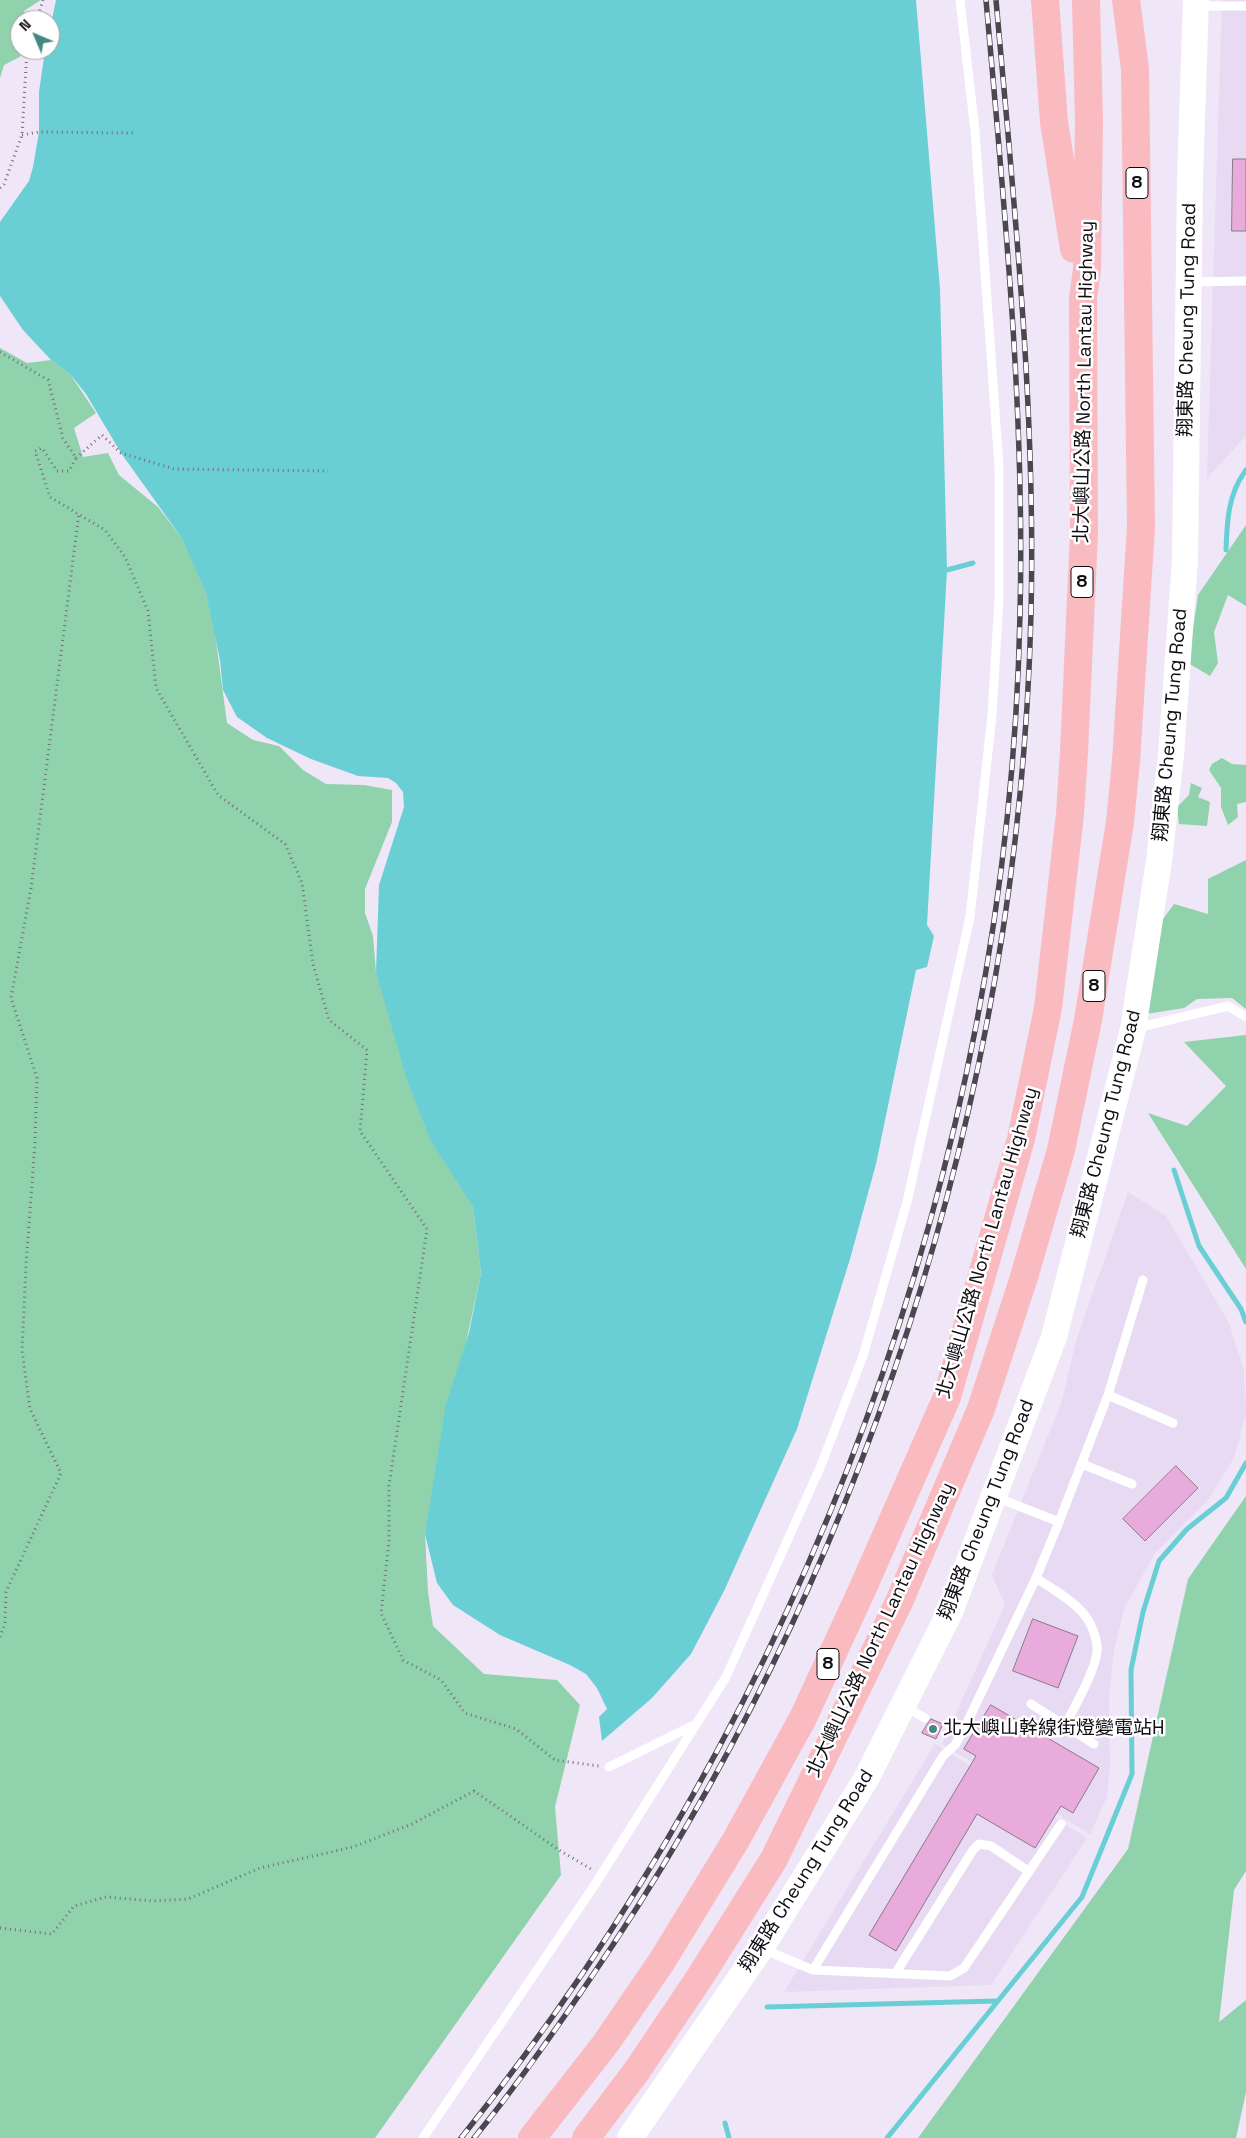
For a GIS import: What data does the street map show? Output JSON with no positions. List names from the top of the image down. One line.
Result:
{"streets":{"highway":["8","北大嶼山公路 North Lantau Highway"],"main road":["翔東路 Cheung Tung Road"]},"places":["北大嶼山幹線街燈變電站H"],"north":"top left"}
